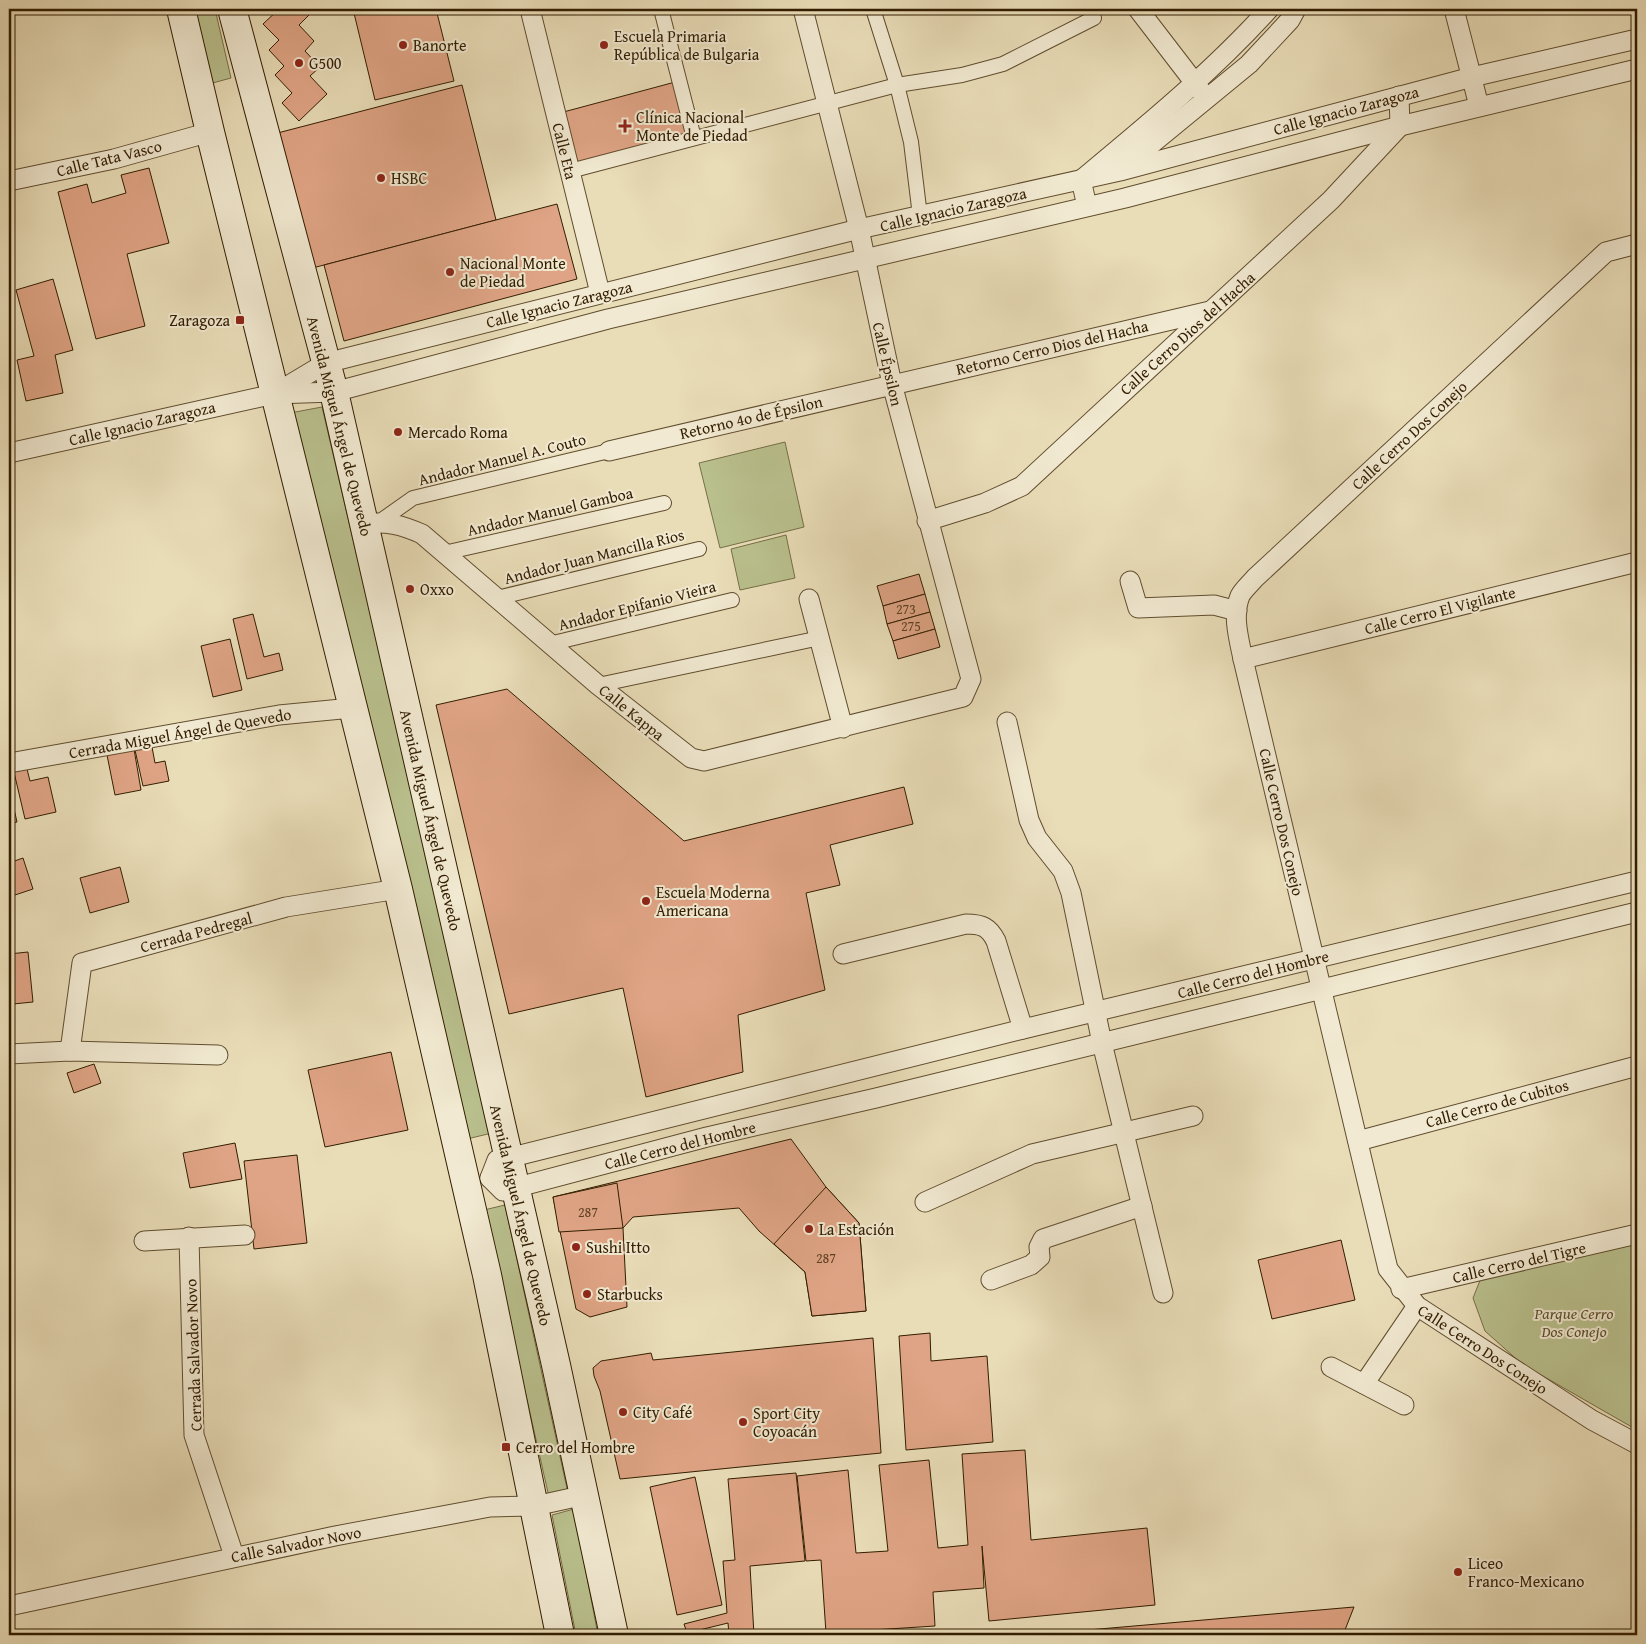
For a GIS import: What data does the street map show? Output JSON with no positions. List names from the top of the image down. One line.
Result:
{"streets":{"main road":["Avenida Miguel Ángel de Quevedo"],"street":["Calle Ignacio Zaragoza","Calle Eta","Calle Tata Vasco","Calle Cerro Dios del Hacha","Retorno Cerro Dios del Hacha","Calle Épsilon","Retorno 4o de Épsilon","Calle Cerro Dos Conejo","Andador Manuel A. Couto","Andador Manuel Gamboa","Andador Juan Mancilla Rios","Andador Epifanio Vieira","Calle Cerro El Vigilante","Calle Kappa","Cerrada Miguel Ángel de Quevedo","Cerrada Pedregal","Calle Cerro del Hombre","Calle Cerro de Cubitos","Calle Cerro del Tigre","Cerrada Salvador Novo","Calle Salvador Novo"]},"crossings":[["Calle Ignacio Zaragoza","Calle Eta"],["Calle Ignacio Zaragoza","Calle Cerro Dios del Hacha"],["Calle Ignacio Zaragoza","Calle Épsilon"],["Calle Ignacio Zaragoza","Avenida Miguel Ángel de Quevedo"],["Calle Tata Vasco","Avenida Miguel Ángel de Quevedo"],["Calle Cerro Dios del Hacha","Retorno Cerro Dios del Hacha"],["Calle Cerro Dios del Hacha","Calle Épsilon"],["Retorno Cerro Dios del Hacha","Calle Épsilon"],["Retorno Cerro Dios del Hacha","Retorno 4o de Épsilon"],["Calle Épsilon","Retorno 4o de Épsilon"],["Calle Épsilon","Calle Kappa"],["Retorno 4o de Épsilon","Andador Manuel A. Couto"],["Avenida Miguel Ángel de Quevedo","Andador Manuel A. Couto"],["Avenida Miguel Ángel de Quevedo","Calle Kappa"],["Avenida Miguel Ángel de Quevedo","Cerrada Miguel Ángel de Quevedo"],["Avenida Miguel Ángel de Quevedo","Cerrada Pedregal"],["Avenida Miguel Ángel de Quevedo","Calle Cerro del Hombre"],["Avenida Miguel Ángel de Quevedo","Calle Salvador Novo"],["Calle Cerro Dos Conejo","Calle Cerro El Vigilante"],["Calle Cerro Dos Conejo","Calle Cerro del Hombre"],["Calle Cerro Dos Conejo","Calle Cerro de Cubitos"],["Calle Cerro Dos Conejo","Calle Cerro del Tigre"],["Andador Manuel A. Couto","Calle Kappa"],["Andador Manuel Gamboa","Calle Kappa"],["Andador Juan Mancilla Rios","Calle Kappa"],["Andador Epifanio Vieira","Calle Kappa"],["Cerrada Salvador Novo","Calle Salvador Novo"]],"parks":["Parque Cerro Dos Conejo"],"places":{"other":["Banorte","Escuela Primaria República de Bulgaria","G500","HSBC","Nacional Monte de Piedad","Mercado Roma","Oxxo","Escuela Moderna Americana","La Estación","Sushi Itto","Starbucks","City Café","Sport City Coyoacán","Liceo Franco-Mexicano"],"health":["Clínica Nacional Monte de Piedad"],"transit":["Zaragoza","Cerro del Hombre"]},"house_numbers":["273","275","287","287"]}
